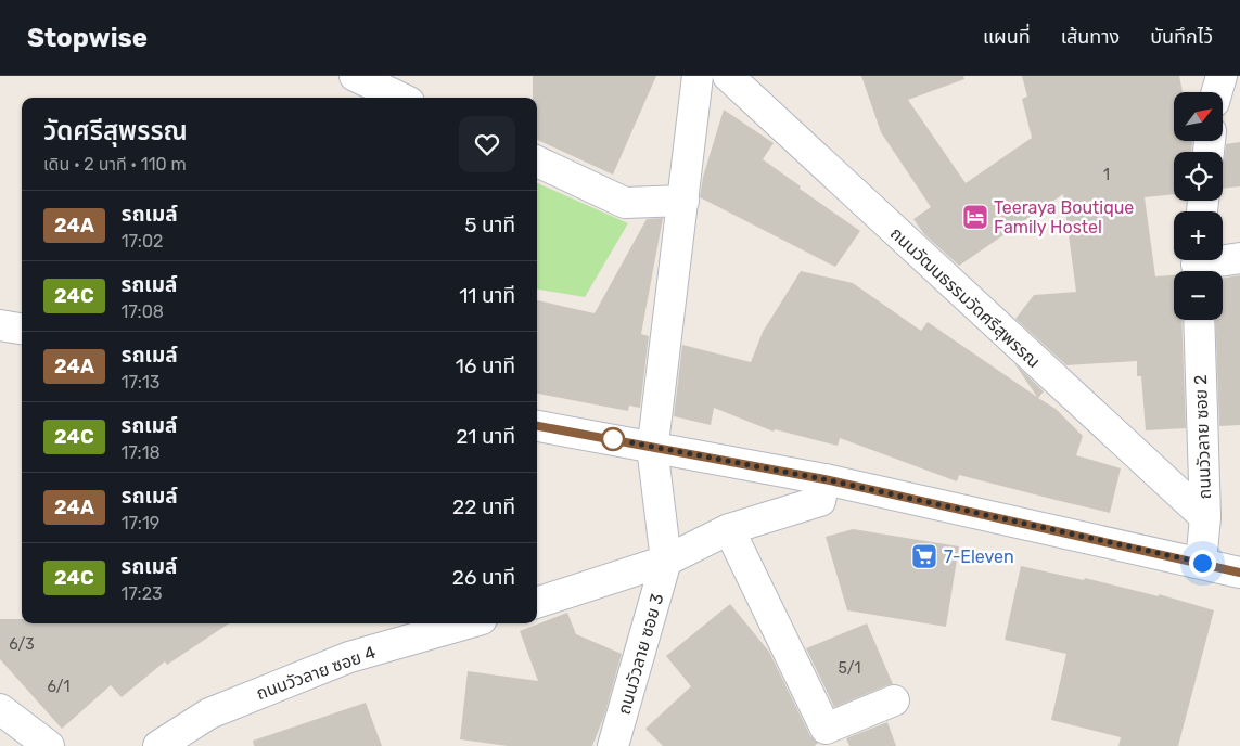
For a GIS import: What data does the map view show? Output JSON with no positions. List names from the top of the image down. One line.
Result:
{"streets":{"street":["ถนนวัฒนธรรมวัดศรีสุพรรณ","ถนนวัวลาย ซอย 2","ถนนวัวลาย ซอย 3","ถนนวัวลาย ซอย 4"]},"crossings":[["ถนนวัฒนธรรมวัดศรีสุพรรณ","ถนนวัวลาย ซอย 2"]],"places":{"hotel":["Teeraya Boutique Family Hostel"],"supermarket":["7-Eleven"]},"lines":["bus line 24A"],"house_numbers":["1","6/3","5/1","6/1"],"north":"top right","page":{"header":"Stopwise","nav":["แผนที่","เส้นทาง","บันทึกไว้"],"map_buttons":["+","−"],"heading":["วัดศรีสุพรรณ","เดิน · 2 นาที · 110 m"],"list":[{"mark":"24A","name":"รถเมล์","note":"17:02","value":"5 นาที"},{"mark":"24C","name":"รถเมล์","note":"17:08","value":"11 นาที"},{"mark":"24A","name":"รถเมล์","note":"17:13","value":"16 นาที"},{"mark":"24C","name":"รถเมล์","note":"17:18","value":"21 นาที"},{"mark":"24A","name":"รถเมล์","note":"17:19","value":"22 นาที"},{"mark":"24C","name":"รถเมล์","note":"17:23","value":"26 นาที"}]}}
